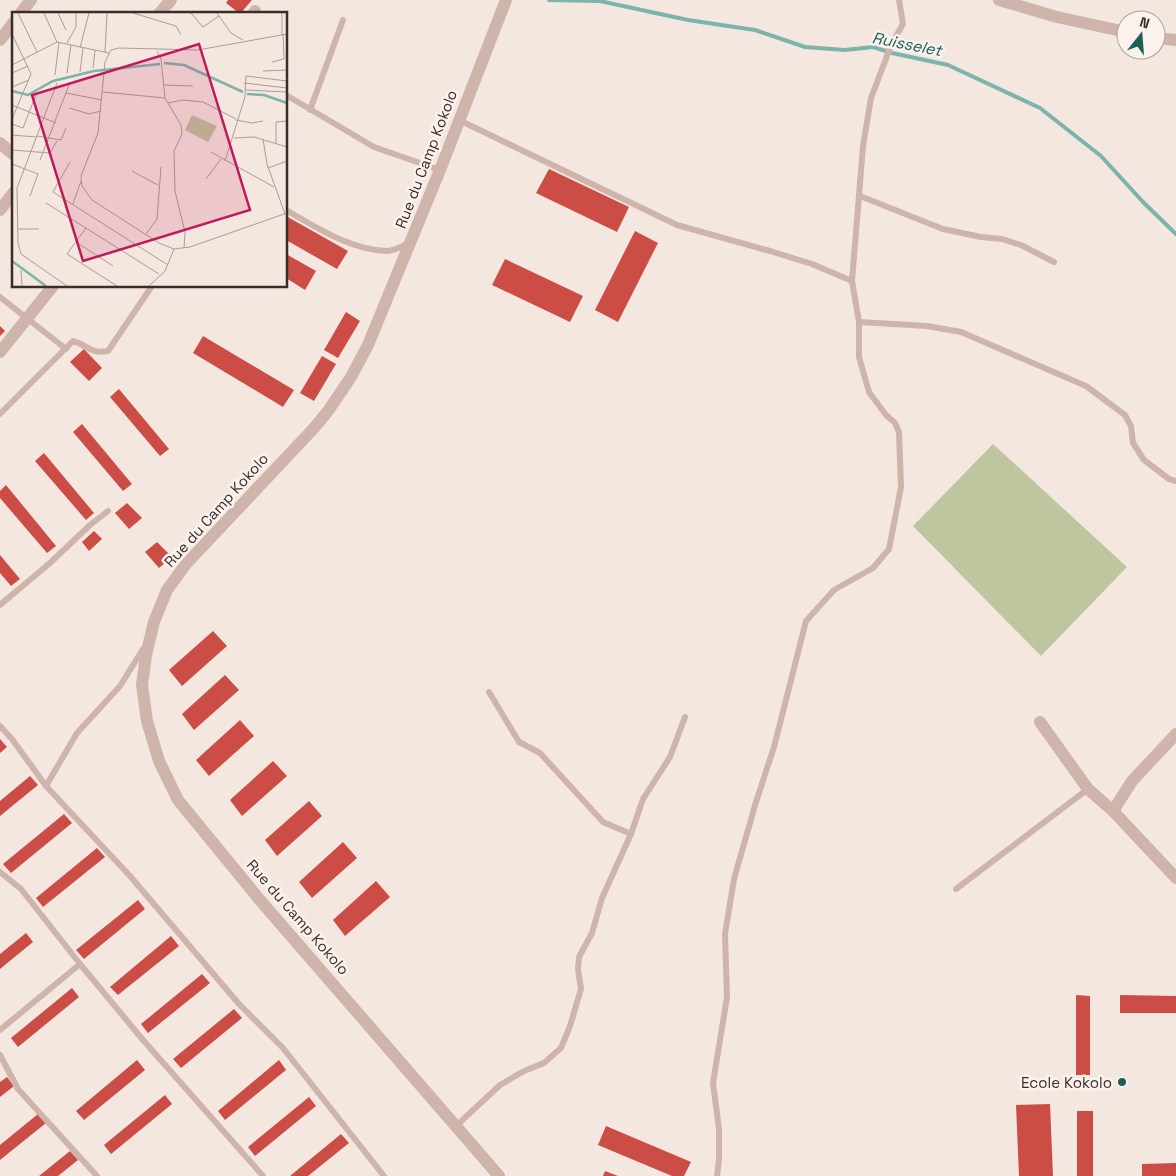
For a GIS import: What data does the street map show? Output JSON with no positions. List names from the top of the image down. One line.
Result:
{"streets":{"street":["Rue du Camp Kokolo"]},"water":["Ruisselet"],"places":["Ecole Kokolo"],"north":"top"}
